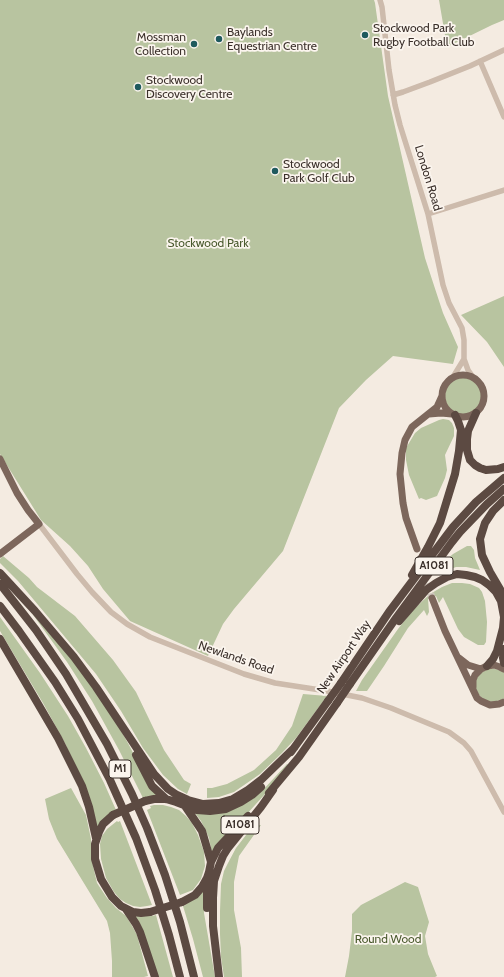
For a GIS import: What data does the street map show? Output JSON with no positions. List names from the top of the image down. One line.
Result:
{"streets":{"highway":["A1081","New Airport Way","M1"],"main road":["Newlands Road"],"street":["London Road"]},"crossings":[["London Road","A1081"],["A1081","New Airport Way"]],"parks":["Stockwood Park","Round Wood"],"places":["Stockwood Park Rugby Football Club","Baylands Equestrian Centre","Mossman Collection","Stockwood Discovery Centre","Stockwood Park Golf Club"]}
